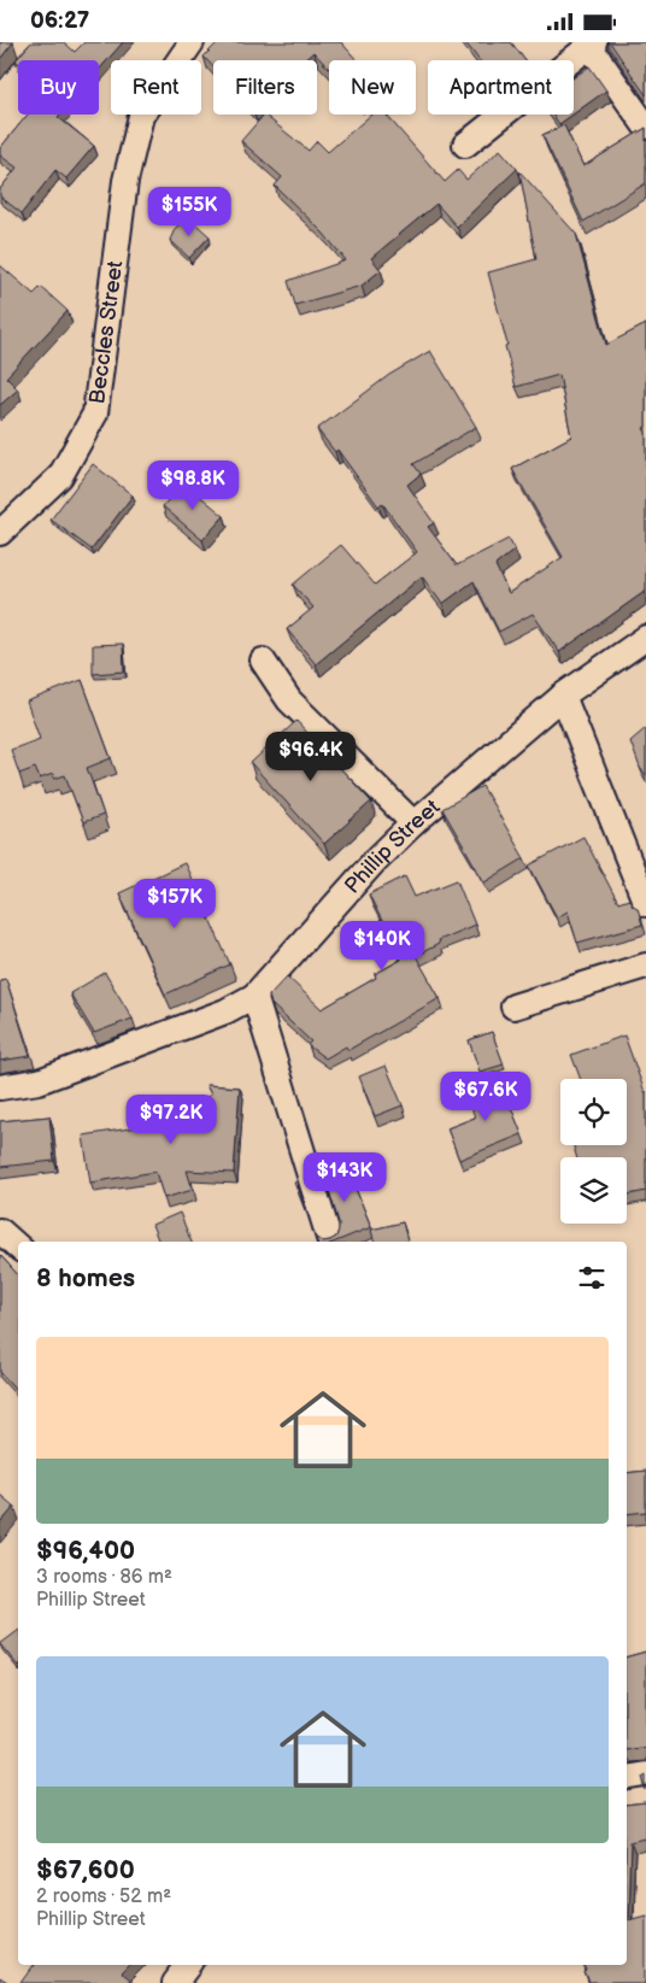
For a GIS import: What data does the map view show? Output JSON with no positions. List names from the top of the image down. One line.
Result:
{"streets":{"street":["Beccles Street","Phillip Street"]},"page":{"status":"06:27","chip":["Buy","Rent","Filters","New","Apartment"],"price":["$155K","$98.8K","$96.4K","$157K","$140K","$67.6K","$97.2K","$143K"],"heading":"8 homes","list":[{"name":"$96,400","note":"3 rooms · 86 m² · Phillip Street"},{"name":"$67,600","note":"2 rooms · 52 m² · Phillip Street"}]}}
